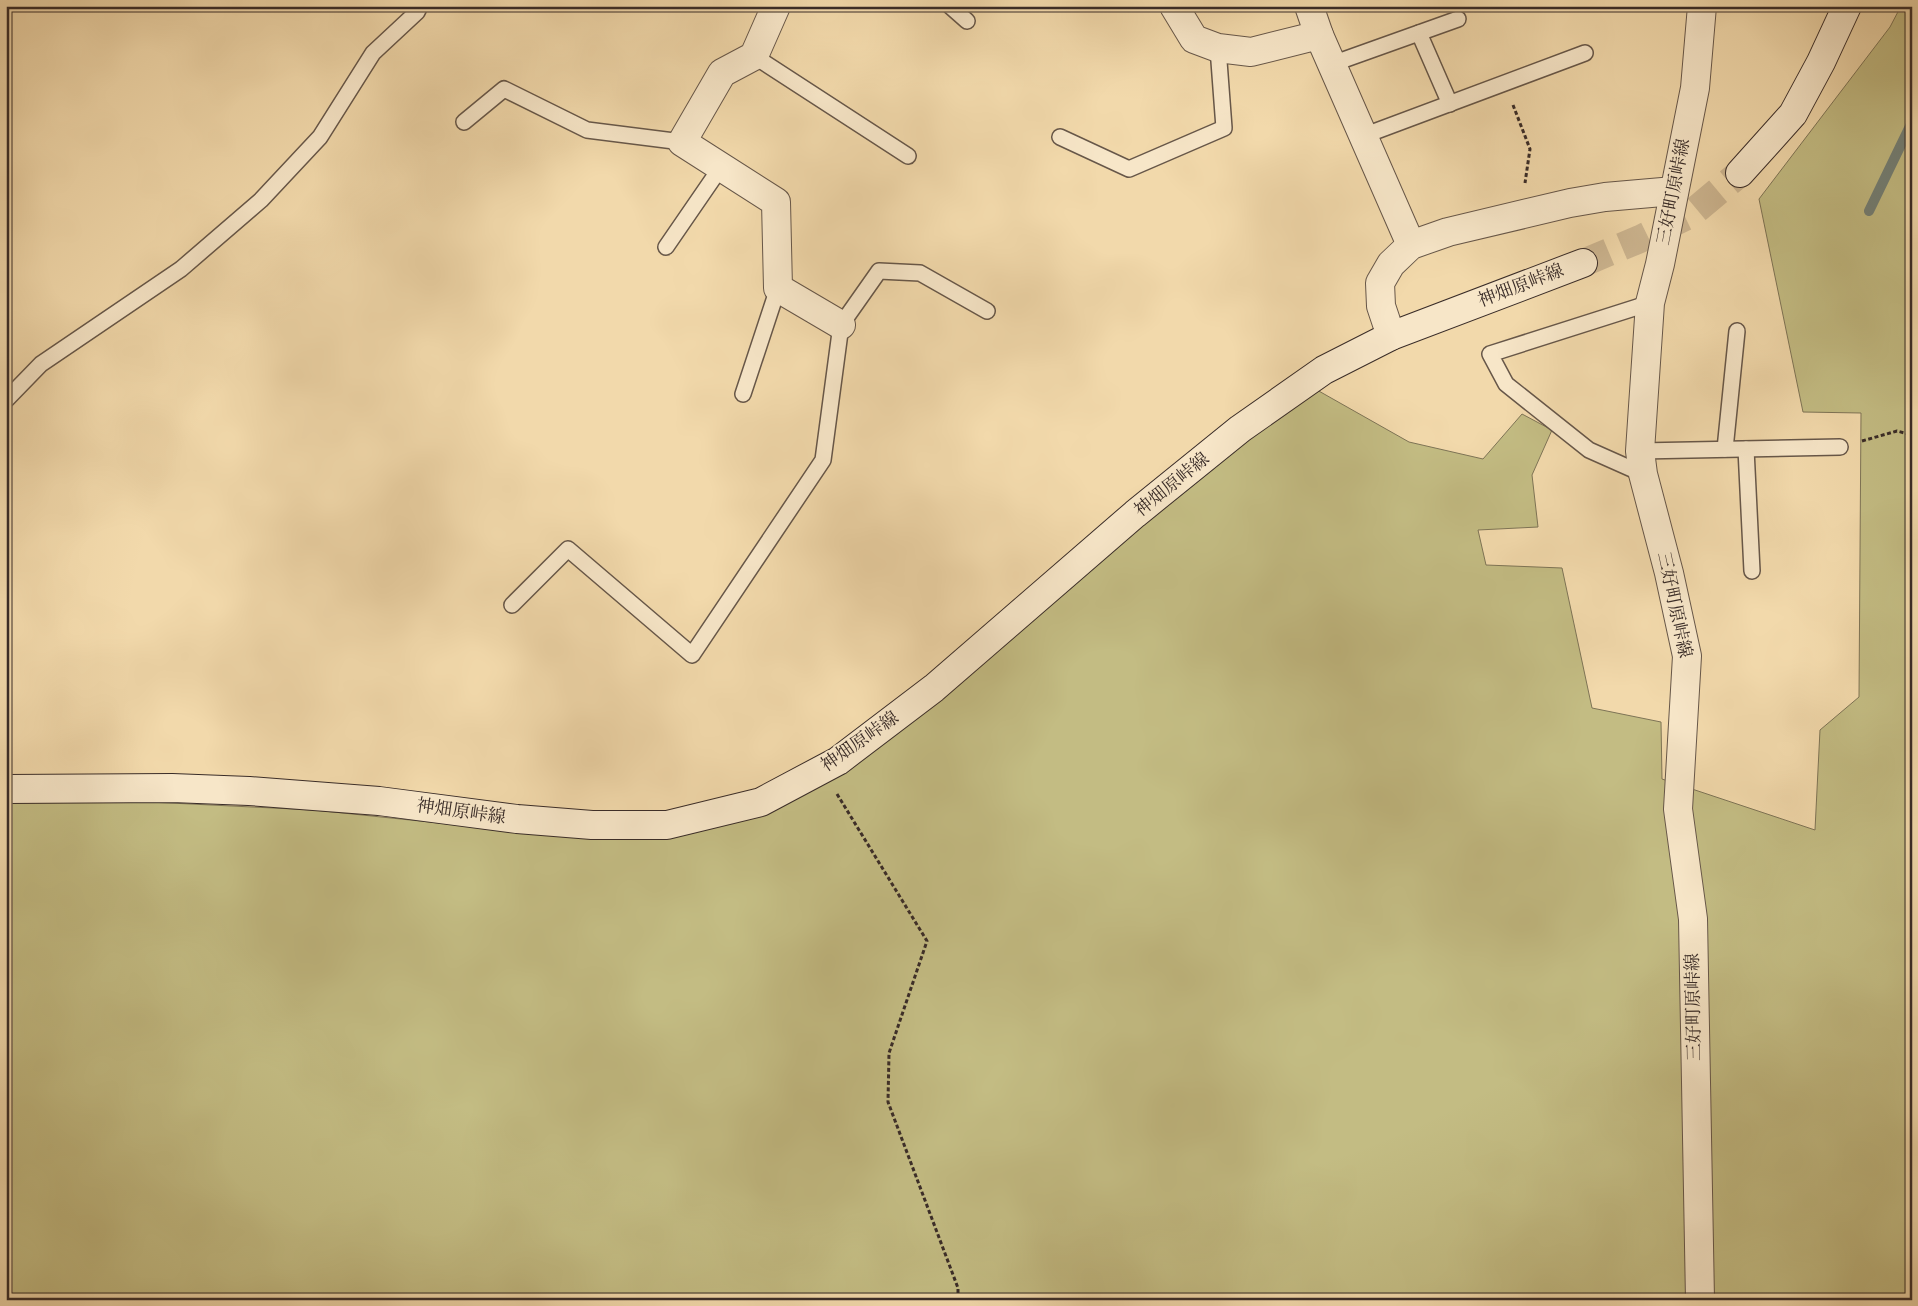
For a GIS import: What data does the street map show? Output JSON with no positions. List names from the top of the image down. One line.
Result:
{"streets":{"street":["三好町原峠線","神畑原峠線"]}}
